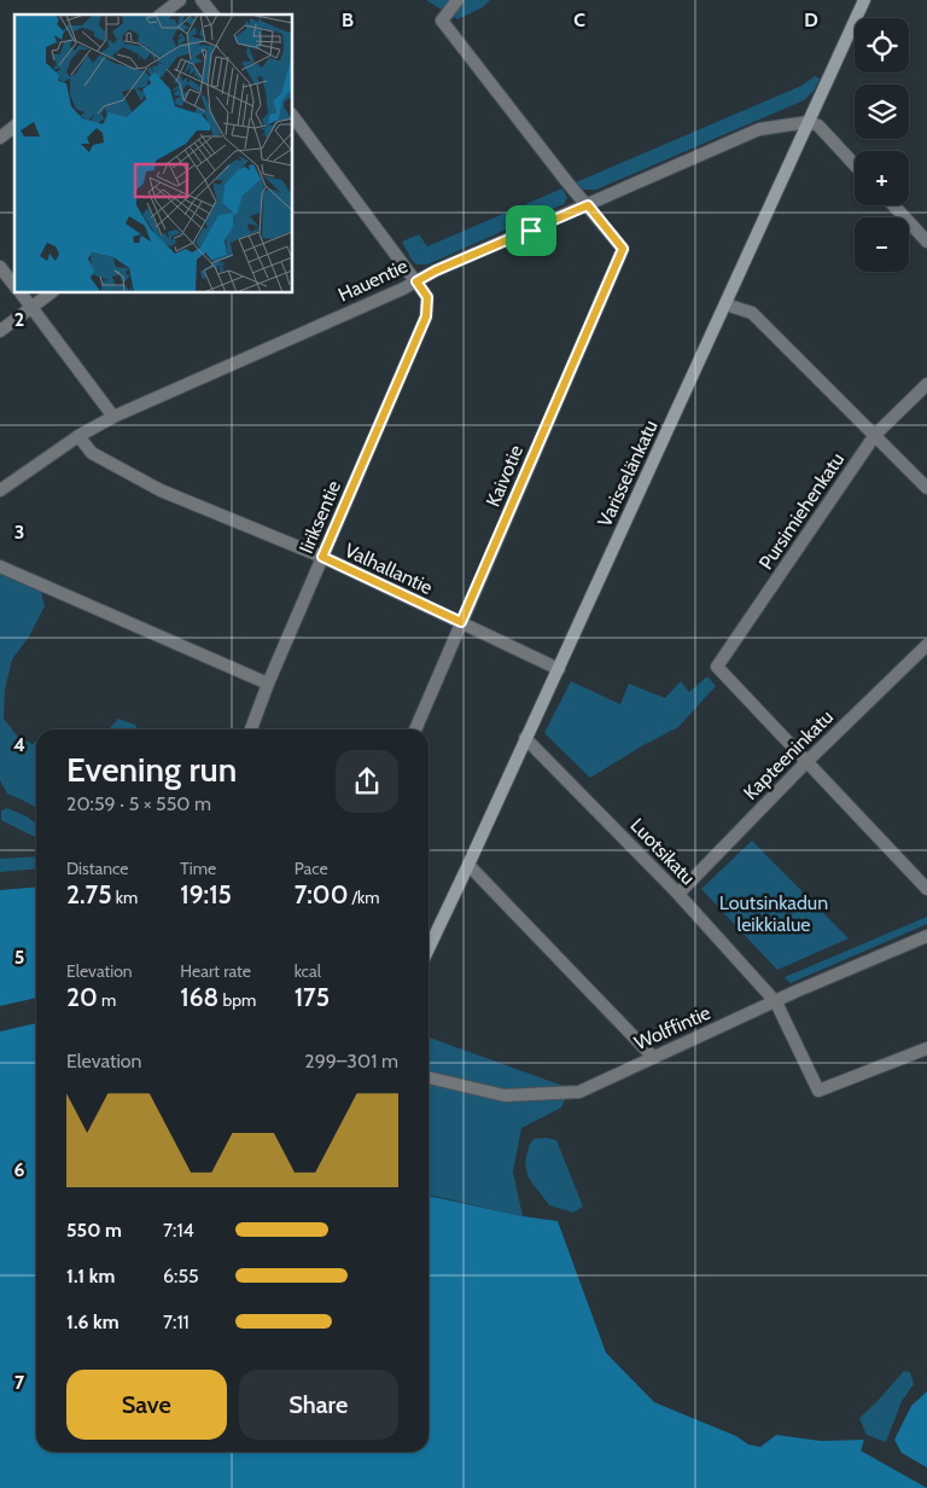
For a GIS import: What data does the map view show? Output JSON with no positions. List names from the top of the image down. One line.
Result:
{"streets":{"street":["Hauentie","Varisselänkatu","Kaivotie","Pursimiehenkatu","Iiriksentie","Valhallantie","Kapteeninkatu","Luotsikatu","Wolffintie"]},"crossings":[["Hauentie","Varisselänkatu"],["Hauentie","Kaivotie"],["Hauentie","Iiriksentie"],["Hauentie","Valhallantie"],["Varisselänkatu","Valhallantie"],["Varisselänkatu","Luotsikatu"],["Kaivotie","Valhallantie"],["Pursimiehenkatu","Kapteeninkatu"],["Iiriksentie","Valhallantie"],["Kapteeninkatu","Luotsikatu"],["Luotsikatu","Wolffintie"]],"parks":["Loutsinkadun leikkialue"],"page":{"map_buttons":["+","−"],"heading":["Evening run","20:59 · 5 × 550 m"],"stats":[["Distance","2.75 km"],["Time","19:15"],["Pace","7:00 /km"],["Elevation","20 m"],["Heart rate","168 bpm"],["kcal","175"]],"chart":["Elevation","299–301 m"],"list":[{"name":"550 m","note":"7:14"},{"name":"1.1 km","note":"6:55"},{"name":"1.6 km","note":"7:11"}],"buttons":["Save","Share"]},"grid":{"columns":["B","C","D"],"rows":["2","3","4","5","6","7"]}}
